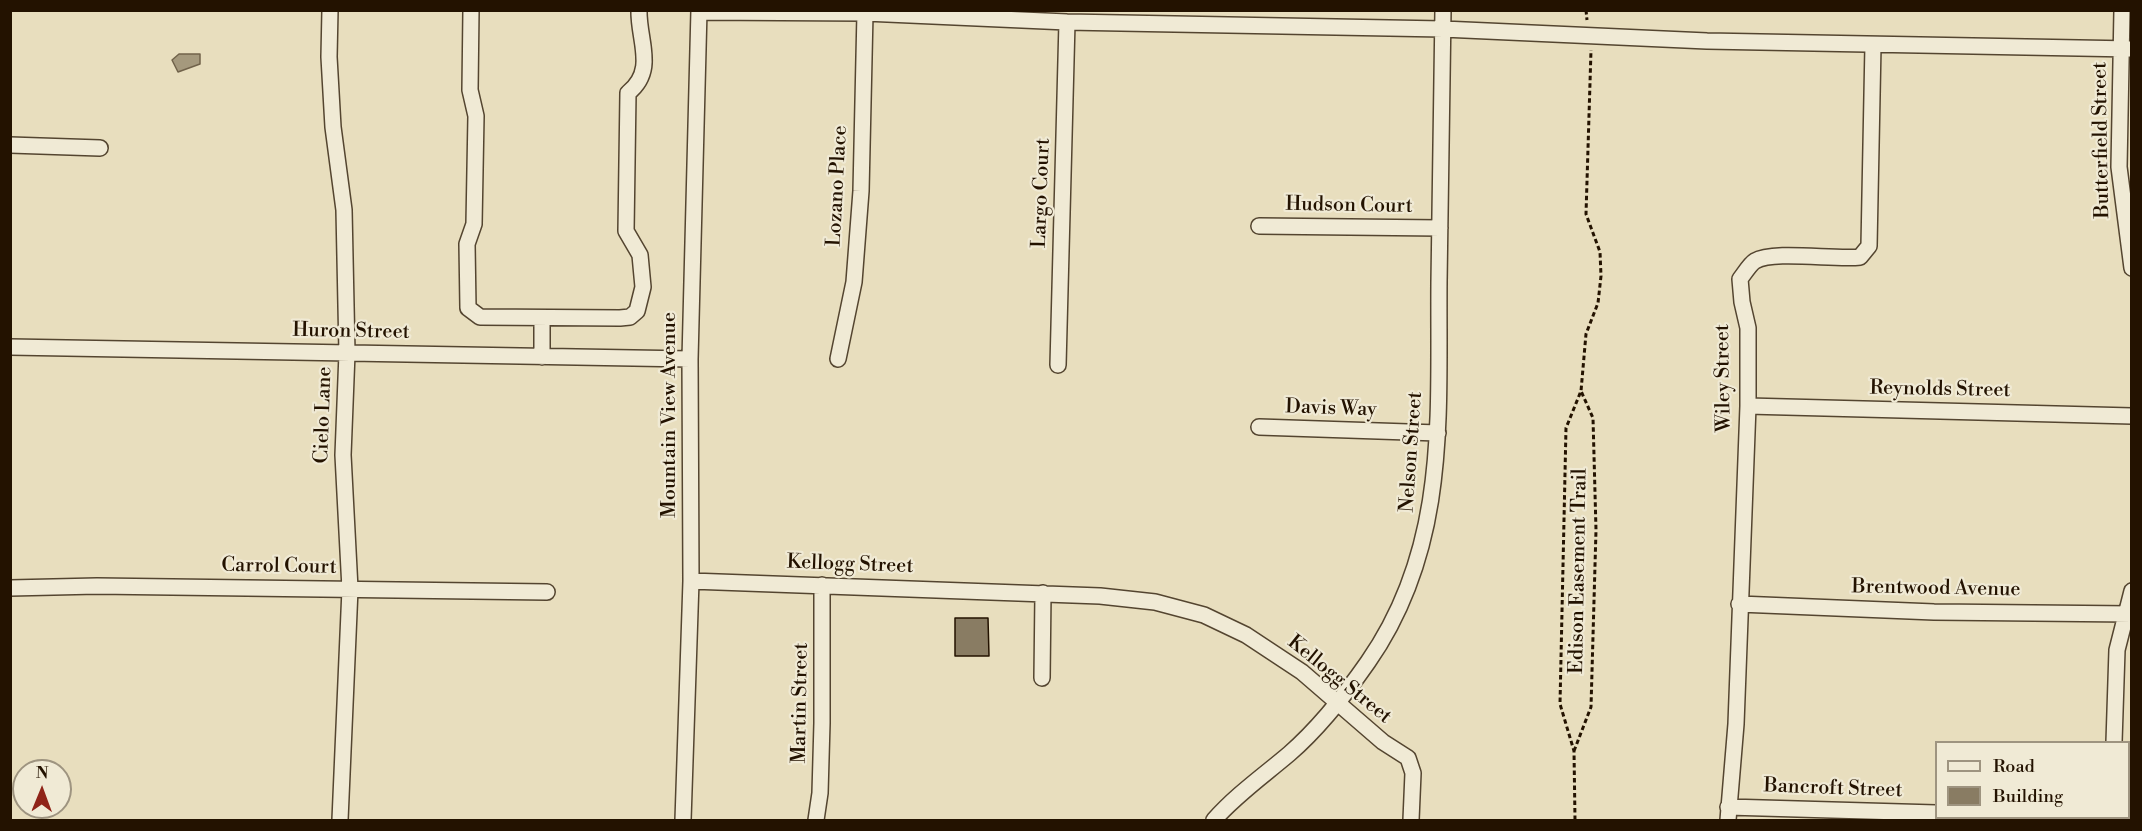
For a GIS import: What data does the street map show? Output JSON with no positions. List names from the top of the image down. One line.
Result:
{"streets":{"street":["Butterfield Street","Lozano Place","Largo Court","Hudson Court","Huron Street","Wiley Street","Reynolds Street","Davis Way","Cielo Lane","Mountain View Avenue","Nelson Street","Kellogg Street","Carrol Court","Brentwood Avenue","Martin Street","Bancroft Street"],"path":["Edison Easement Trail"]},"crossings":[["Hudson Court","Nelson Street"],["Huron Street","Cielo Lane"],["Huron Street","Mountain View Avenue"],["Wiley Street","Reynolds Street"],["Wiley Street","Brentwood Avenue"],["Wiley Street","Bancroft Street"],["Davis Way","Nelson Street"],["Cielo Lane","Carrol Court"],["Mountain View Avenue","Kellogg Street"],["Nelson Street","Kellogg Street"],["Kellogg Street","Martin Street"]],"legend":["Road","Building"],"north":"top"}
